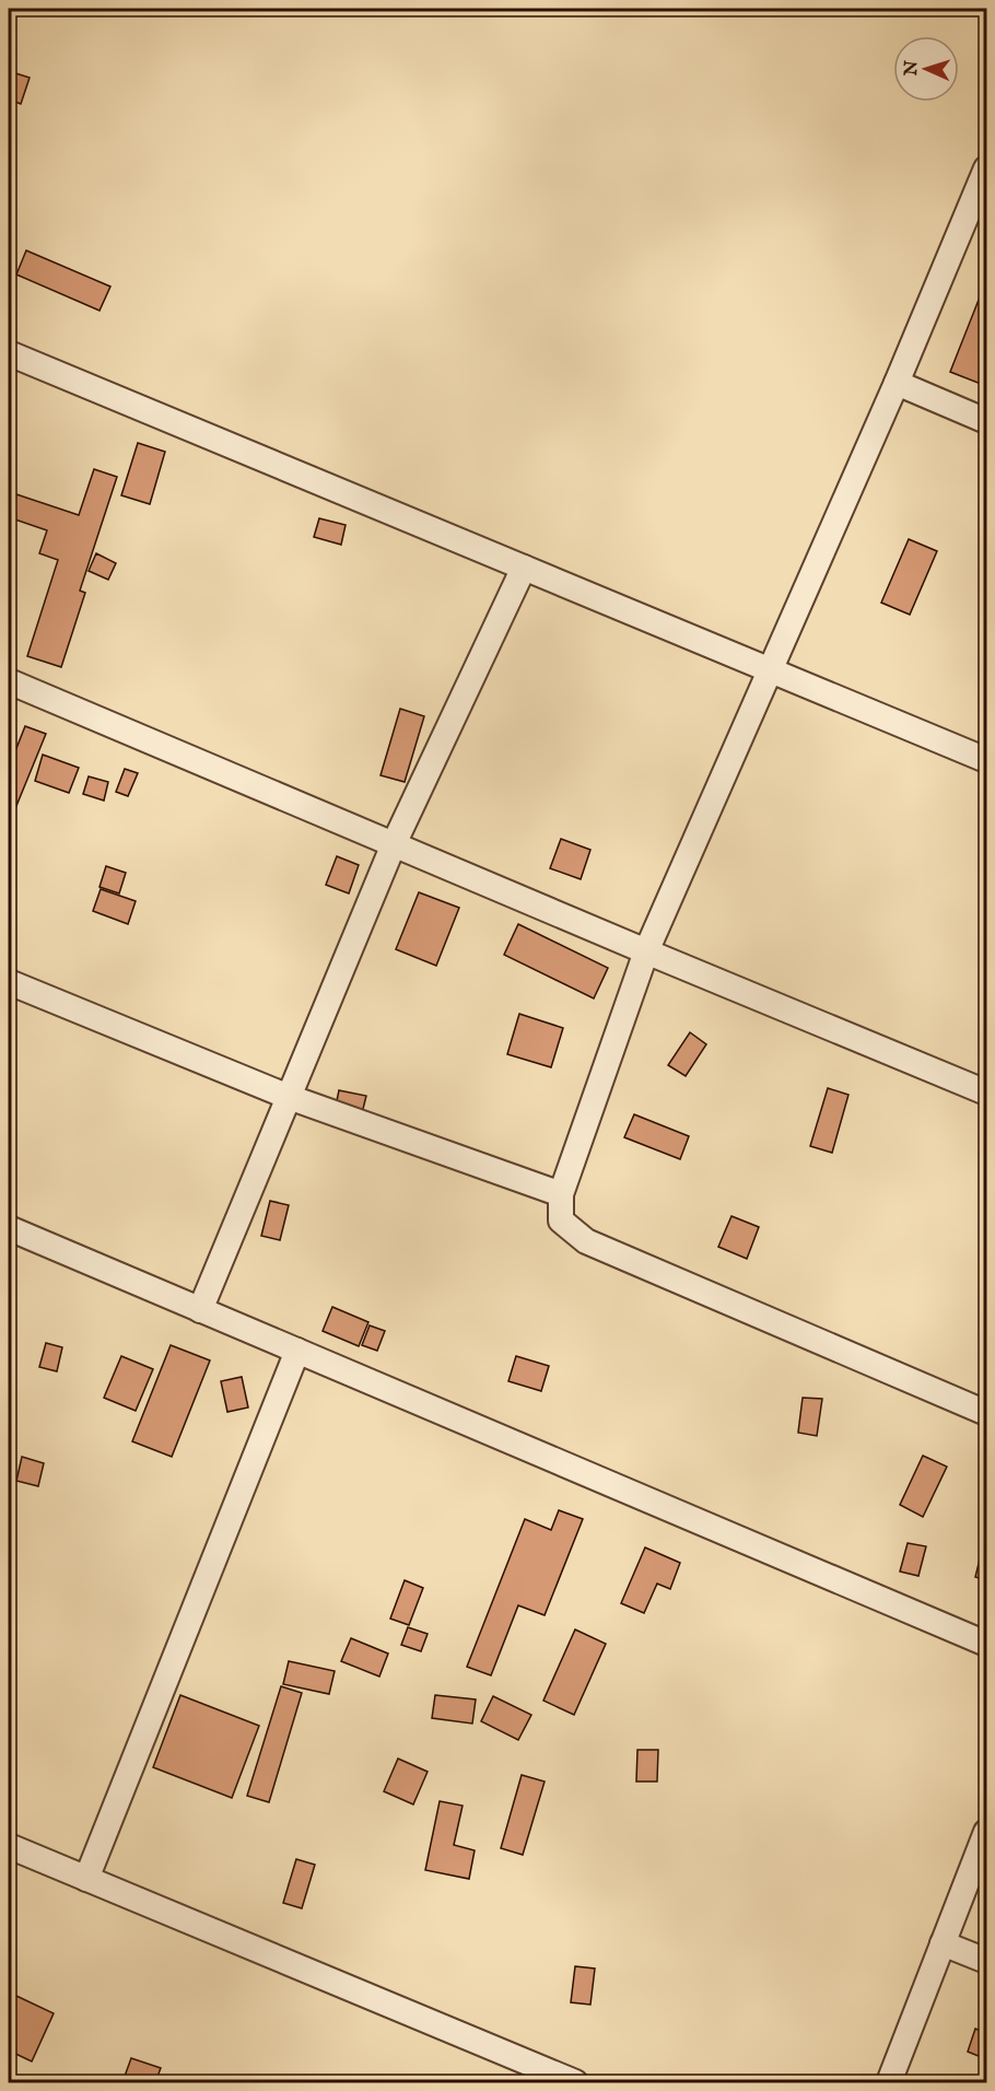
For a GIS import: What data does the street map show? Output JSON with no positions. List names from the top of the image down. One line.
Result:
{"north":"left"}
